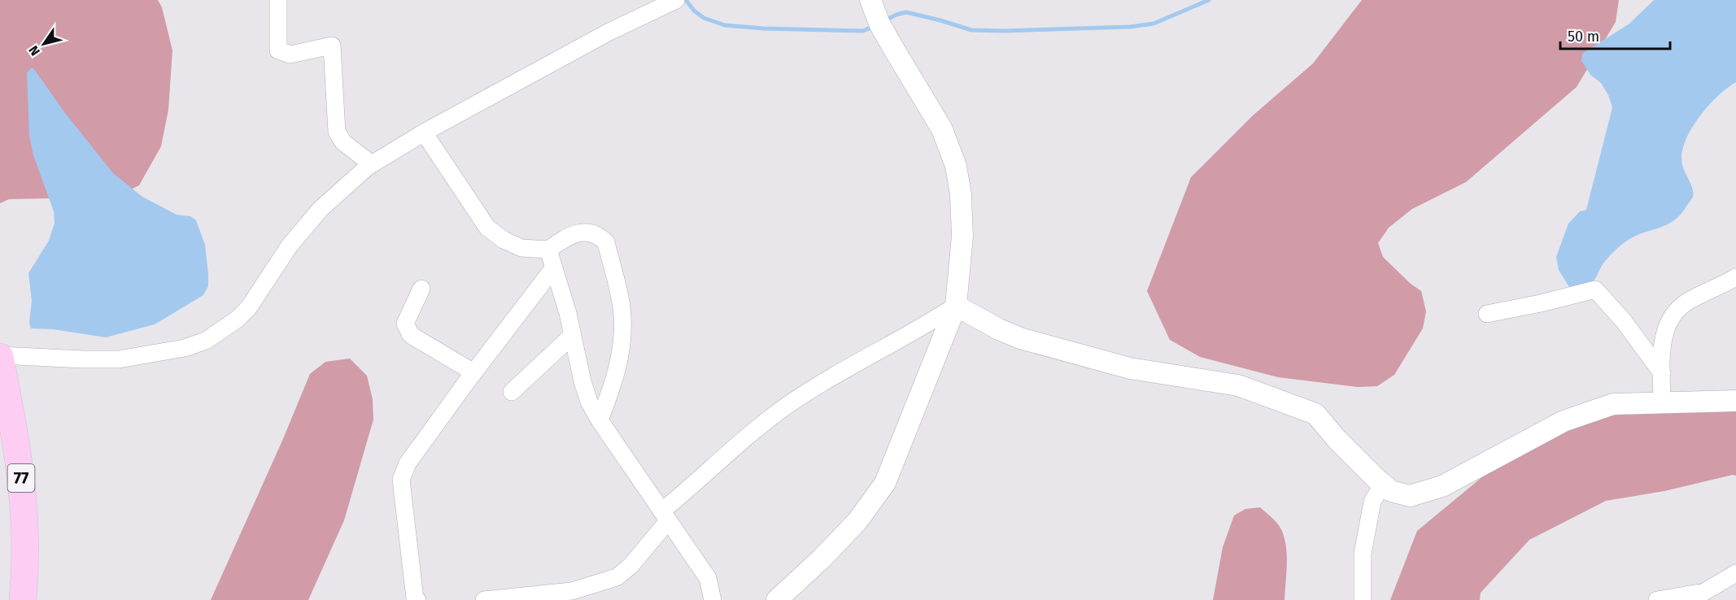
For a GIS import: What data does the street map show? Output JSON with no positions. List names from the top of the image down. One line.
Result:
{"streets":{"main road":["77"]},"scale_bar":"50 m","north":"bottom left"}
